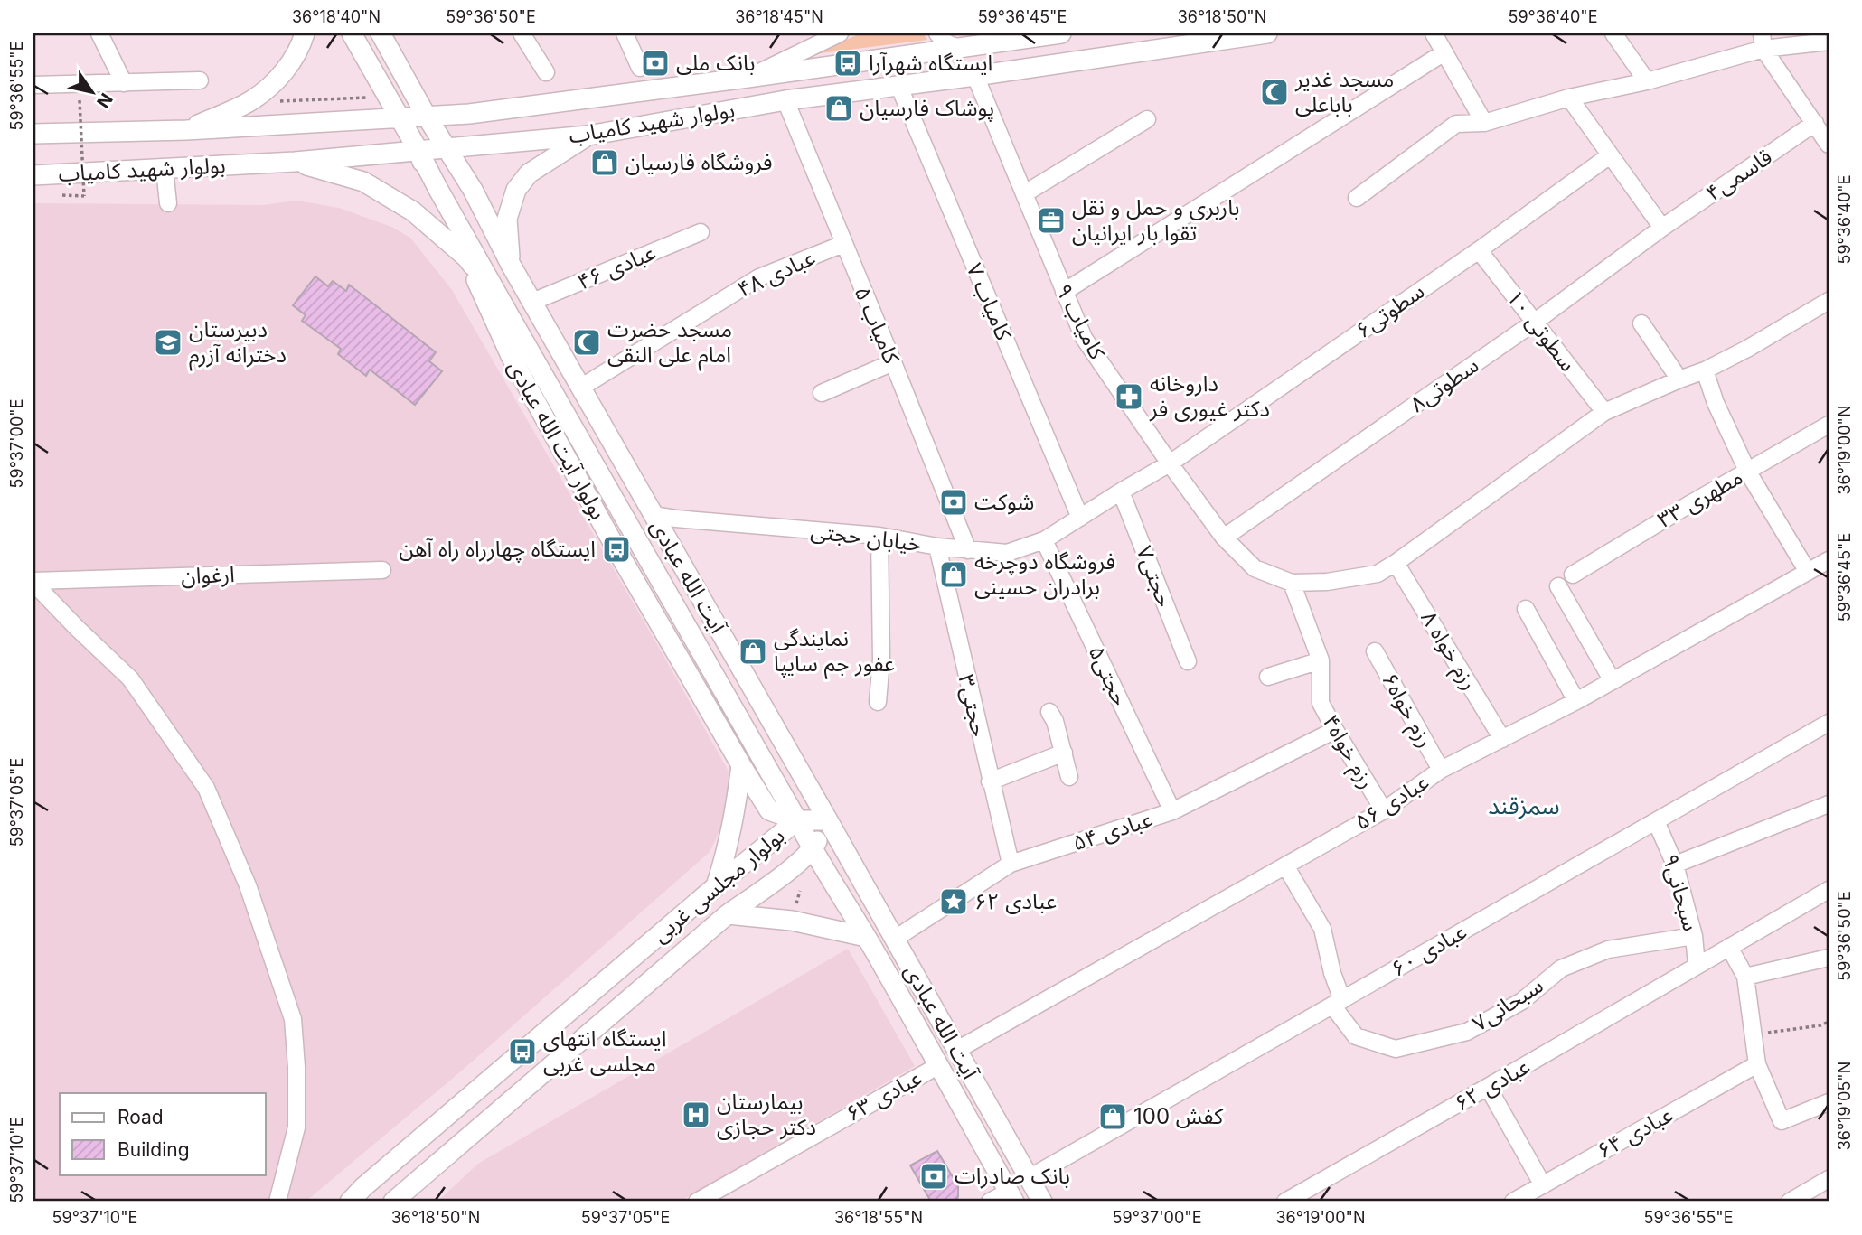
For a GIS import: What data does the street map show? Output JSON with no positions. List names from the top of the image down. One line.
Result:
{"streets":{"main road":["بولوار شهید کامیاب","بولوار آیت الله عبادی","آیت الله عبادی","بولوار مجلسی غربی"],"street":["قاسمی۴","عبادی ۴۶","عبادی ۴۸","کامیاب ۷","سطوتی۶","کامیاب ۹","کامیاب ۵","سطوتی ۱۰","سطوتی۸","مطهری ۳۳","خیابان حجتی","ارغوان","حجتی۷","رزم خواه ۸","حجتی۵","حجتی۳","رزم خواه۶","رزم خواه۴","عبادی ۵۶","عبادی ۵۴","سبحانی۹","عبادی ۶۰","سبحانی۷","عبادی ۶۲","عبادی ۶۳","عبادی ۶۴"]},"crossings":[["بولوار شهید کامیاب","کامیاب ۷"],["بولوار شهید کامیاب","کامیاب ۹"],["بولوار شهید کامیاب","کامیاب ۵"],["بولوار شهید کامیاب","بولوار آیت الله عبادی"],["بولوار شهید کامیاب","آیت الله عبادی"],["قاسمی۴","سطوتی۸"],["عبادی ۴۶","آیت الله عبادی"],["عبادی ۴۸","کامیاب ۵"],["عبادی ۴۸","آیت الله عبادی"],["کامیاب ۷","خیابان حجتی"],["سطوتی۶","کامیاب ۹"],["سطوتی۶","سطوتی ۱۰"],["سطوتی۶","خیابان حجتی"],["کامیاب ۹","سطوتی۸"],["کامیاب ۹","خیابان حجتی"],["کامیاب ۹","رزم خواه۴"],["کامیاب ۵","خیابان حجتی"],["سطوتی ۱۰","سطوتی۸"],["بولوار آیت الله عبادی","آیت الله عبادی"],["بولوار آیت الله عبادی","بولوار مجلسی غربی"],["خیابان حجتی","آیت الله عبادی"],["خیابان حجتی","حجتی۷"],["خیابان حجتی","حجتی۵"],["خیابان حجتی","حجتی۳"],["آیت الله عبادی","عبادی ۵۶"],["آیت الله عبادی","عبادی ۵۴"],["آیت الله عبادی","بولوار مجلسی غربی"],["آیت الله عبادی","عبادی ۶۰"],["آیت الله عبادی","عبادی ۶۳"],["رزم خواه ۸","عبادی ۵۶"],["حجتی۵","عبادی ۵۴"],["حجتی۳","عبادی ۵۴"],["رزم خواه۶","عبادی ۵۶"],["رزم خواه۴","عبادی ۵۶"],["رزم خواه۴","عبادی ۵۴"],["عبادی ۵۶","سبحانی۷"],["سبحانی۹","عبادی ۶۰"],["سبحانی۹","سبحانی۷"],["سبحانی۹","عبادی ۶۲"],["عبادی ۶۰","سبحانی۷"]],"districts":["سمزقند"],"places":{"bank":["بانک ملی","شوكت","بانک صادرات"],"bus stop":["ایستگاه شهرآرا","ایستگاه چهارراه راه آهن","ایستگاه انتهای مجلسی غربی"],"mosque":["مسجد غدیر باباعلی","مسجد حضرت امام علی النقی"],"shop":["پوشاک فارسیان","فروشگاه فارسیان","فروشگاه دوچرخه برادران حسینی","نمایندگی عفور جم سایپا","کفش 100"],"office":["باربری و حمل و نقل تقوا بار ایرانیان"],"school or university":["دبیرستان دخترانه آزرم"],"pharmacy":["داروخانه دکتر غیوری فر"],"place":["عبادی ۶۲"],"hospital":["بیمارستان دکتر حجازی"]},"legend":["Road","Building"],"north":"bottom right","coordinates":["36°18'40\"N","59°36'50\"E","36°18'45\"N","59°36'45\"E","36°18'50\"N","59°36'40\"E","59°36'55\"E","59°37'00\"E","36°19'00\"N","59°37'05\"E","36°19'05\"N","59°37'10\"E","36°18'55\"N"]}
